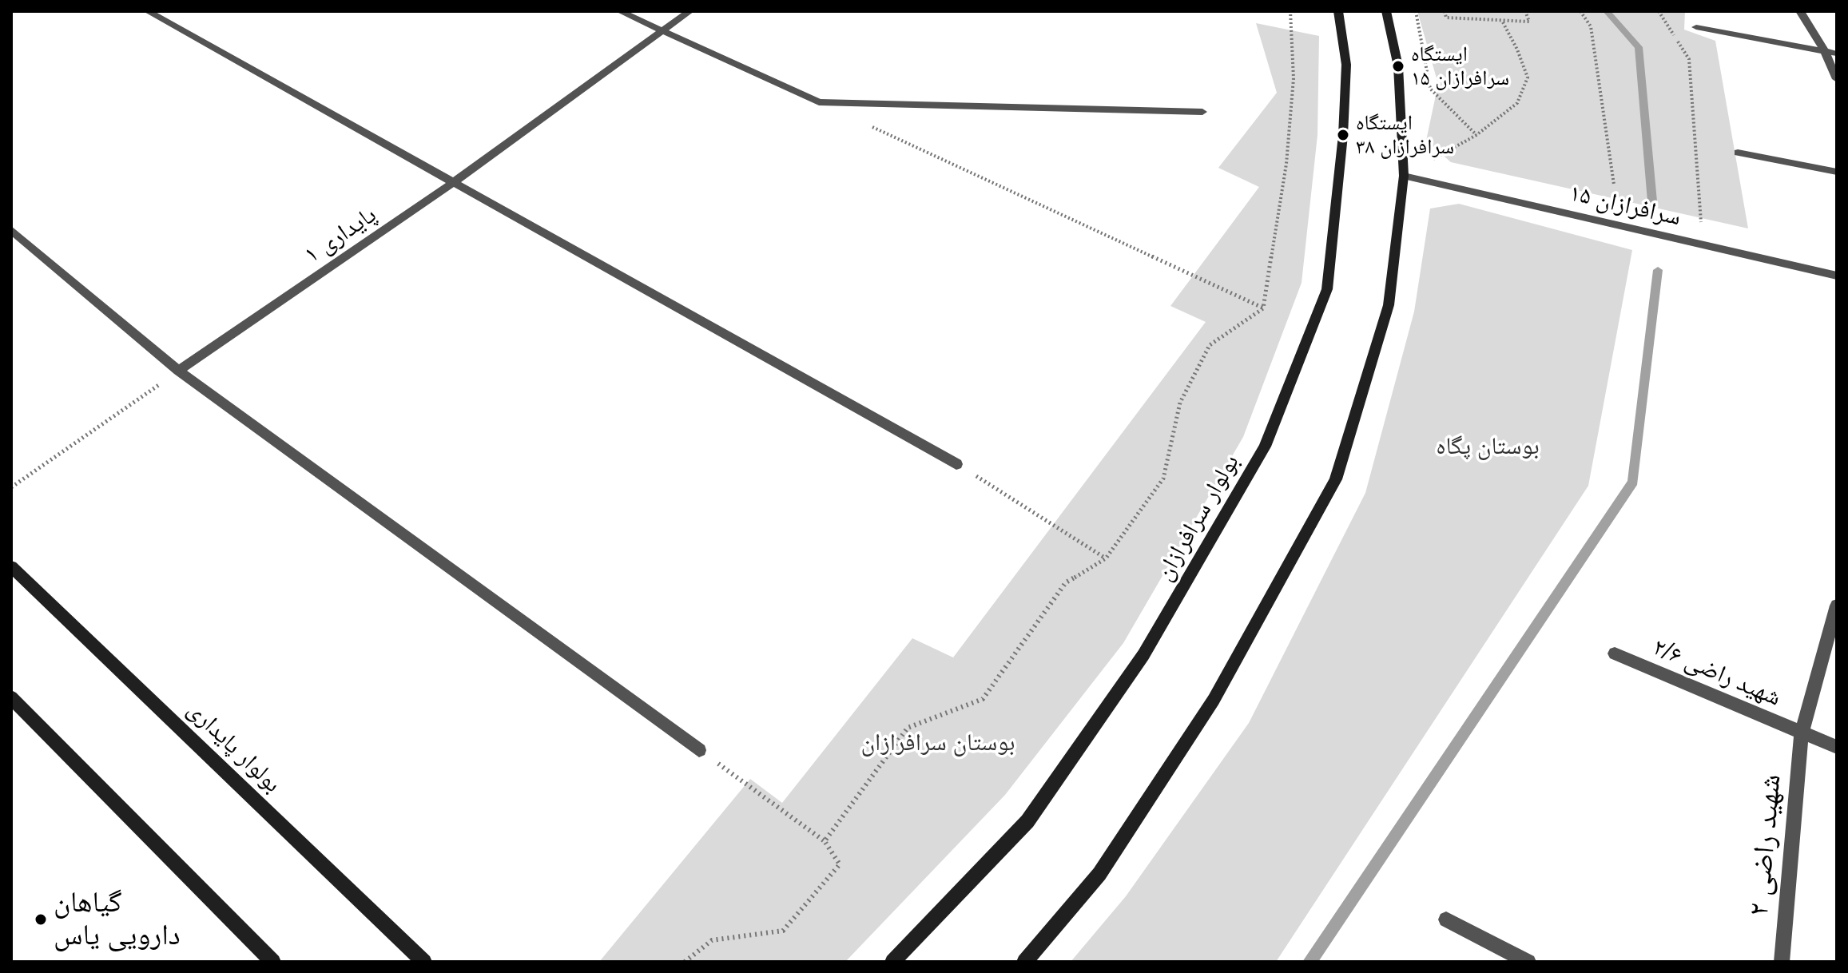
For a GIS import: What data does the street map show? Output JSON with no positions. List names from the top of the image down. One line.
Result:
{"streets":{"main road":["بولوار سرافرازان","بولوار پایداری"],"street":["سرافرازان ۱۵","پایداری ۱","شهید راضی ۲/۶","شهید راضی ۲"]},"crossings":[["شهید راضی ۲/۶","شهید راضی ۲"]],"parks":["بوستان پگاه","بوستان سرافرازان"],"places":["ایستگاه سرافرازان ۱۵","ایستگاه سرافرازان ۳۸","گیاهان دارویی یاس"]}
